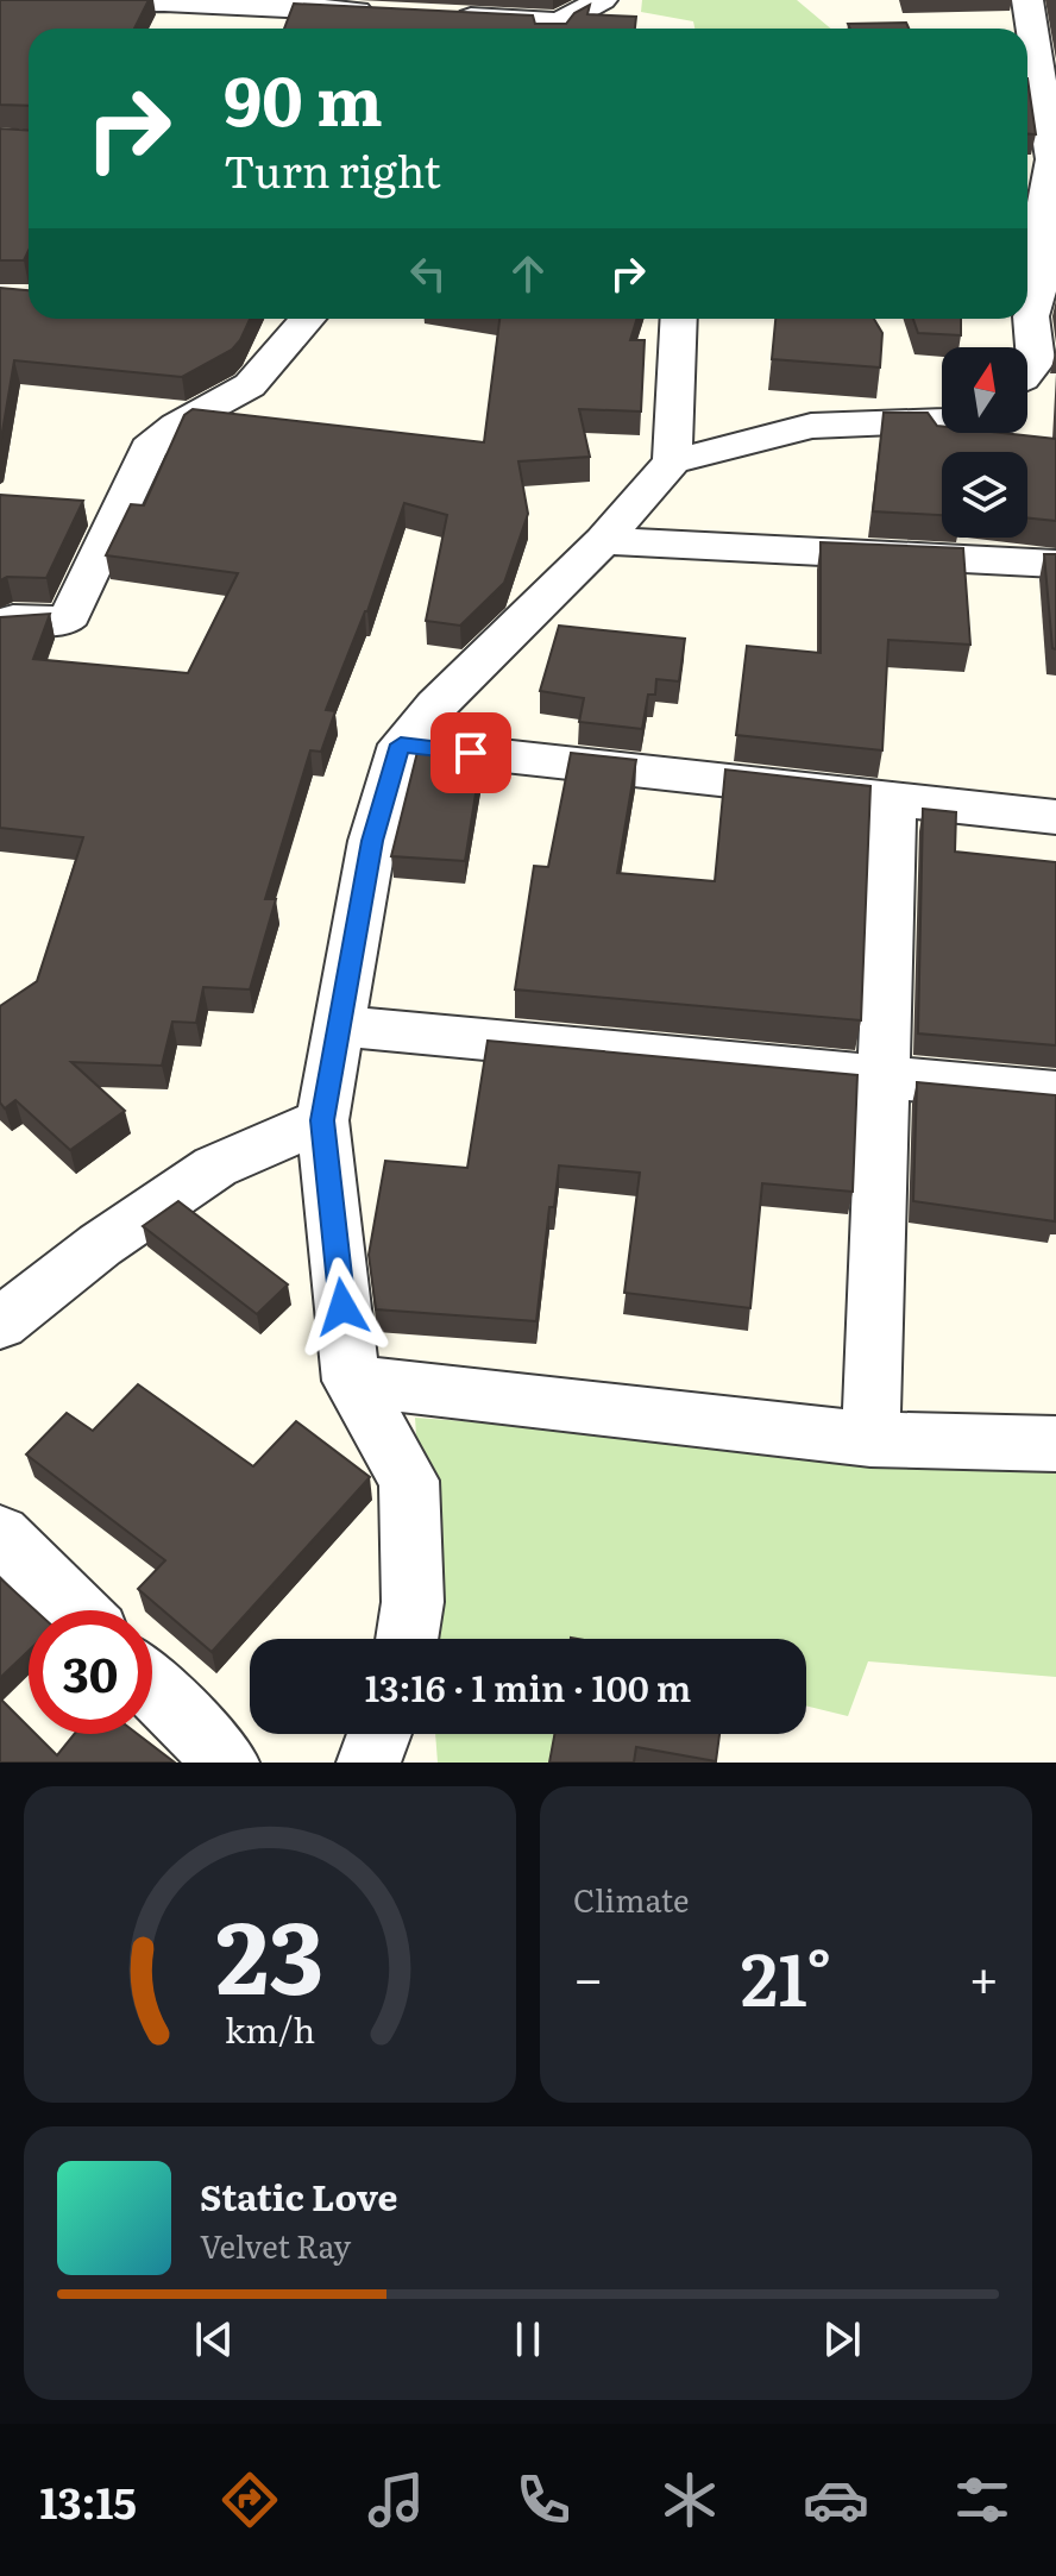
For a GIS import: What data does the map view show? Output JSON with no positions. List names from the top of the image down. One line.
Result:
{"north":"top","page":{"turn":["90 m","Turn right"],"limit":"30","trip":"13:16 · 1 min · 100 m","tile":"Climate","heat":["−","21°","+"],"song":["Static Love","Velvet Ray"],"tabs":"13:15","gauge":["23","km/h"]}}
